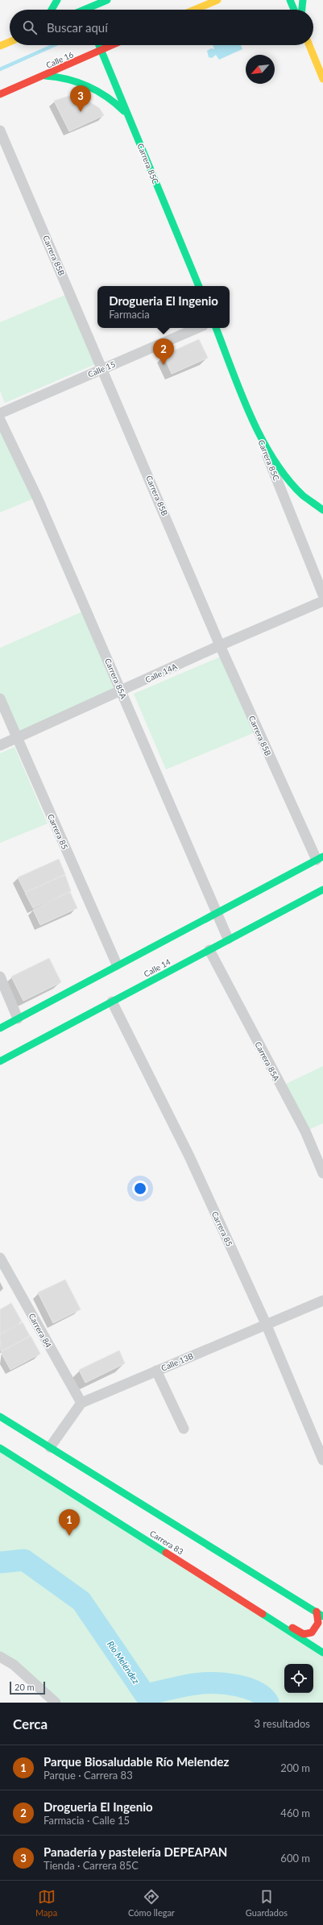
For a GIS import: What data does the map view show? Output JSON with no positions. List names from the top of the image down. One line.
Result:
{"streets":{"street":["Calle 16","Carrera 85C","Carrera 85B","Calle 15","Calle 14A","Carrera 85A","Carrera 85","Calle 14","Carrera 84","Calle 13B","Carrera 83"]},"crossings":[["Calle 16","Carrera 85C"],["Carrera 85B","Calle 15"],["Carrera 85B","Calle 14A"],["Calle 14A","Carrera 85A"],["Calle 14A","Carrera 85"],["Carrera 85A","Calle 14"],["Carrera 85","Calle 14"],["Carrera 85","Calle 13B"],["Carrera 84","Calle 13B"]],"water":["Río Meléndez"],"scale_bar":"20 m","north":"bottom left","page":{"search":"Buscar aquí","pins":["3","2","1"],"popup":["Drogueria El Ingenio","Farmacia"],"scale":"20 m","heading":["Cerca","3 resultados"],"list":[{"mark":"1","name":"Parque Biosaludable Río Melendez","note":"Parque · Carrera 83","value":"200 m"},{"mark":"2","name":"Drogueria El Ingenio","note":"Farmacia · Calle 15","value":"460 m"},{"mark":"3","name":"Panadería y pastelería DEPEAPAN","note":"Tienda · Carrera 85C","value":"600 m"}],"nav":["Mapa","Cómo llegar","Guardados"]}}
